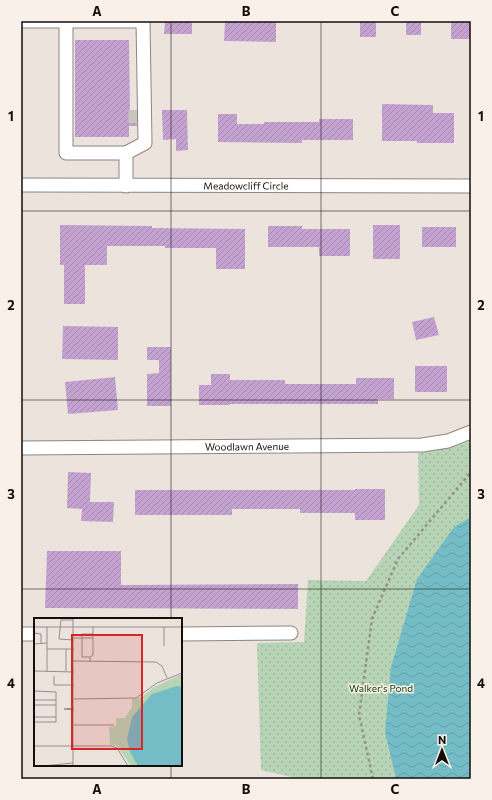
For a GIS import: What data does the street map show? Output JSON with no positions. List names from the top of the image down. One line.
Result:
{"streets":{"street":["Meadowcliff Circle","Woodlawn Avenue"]},"parks":["Walker's Pond"],"north":"top","grid":{"columns":["A","B","C"],"rows":["1","2","3","4"]}}
